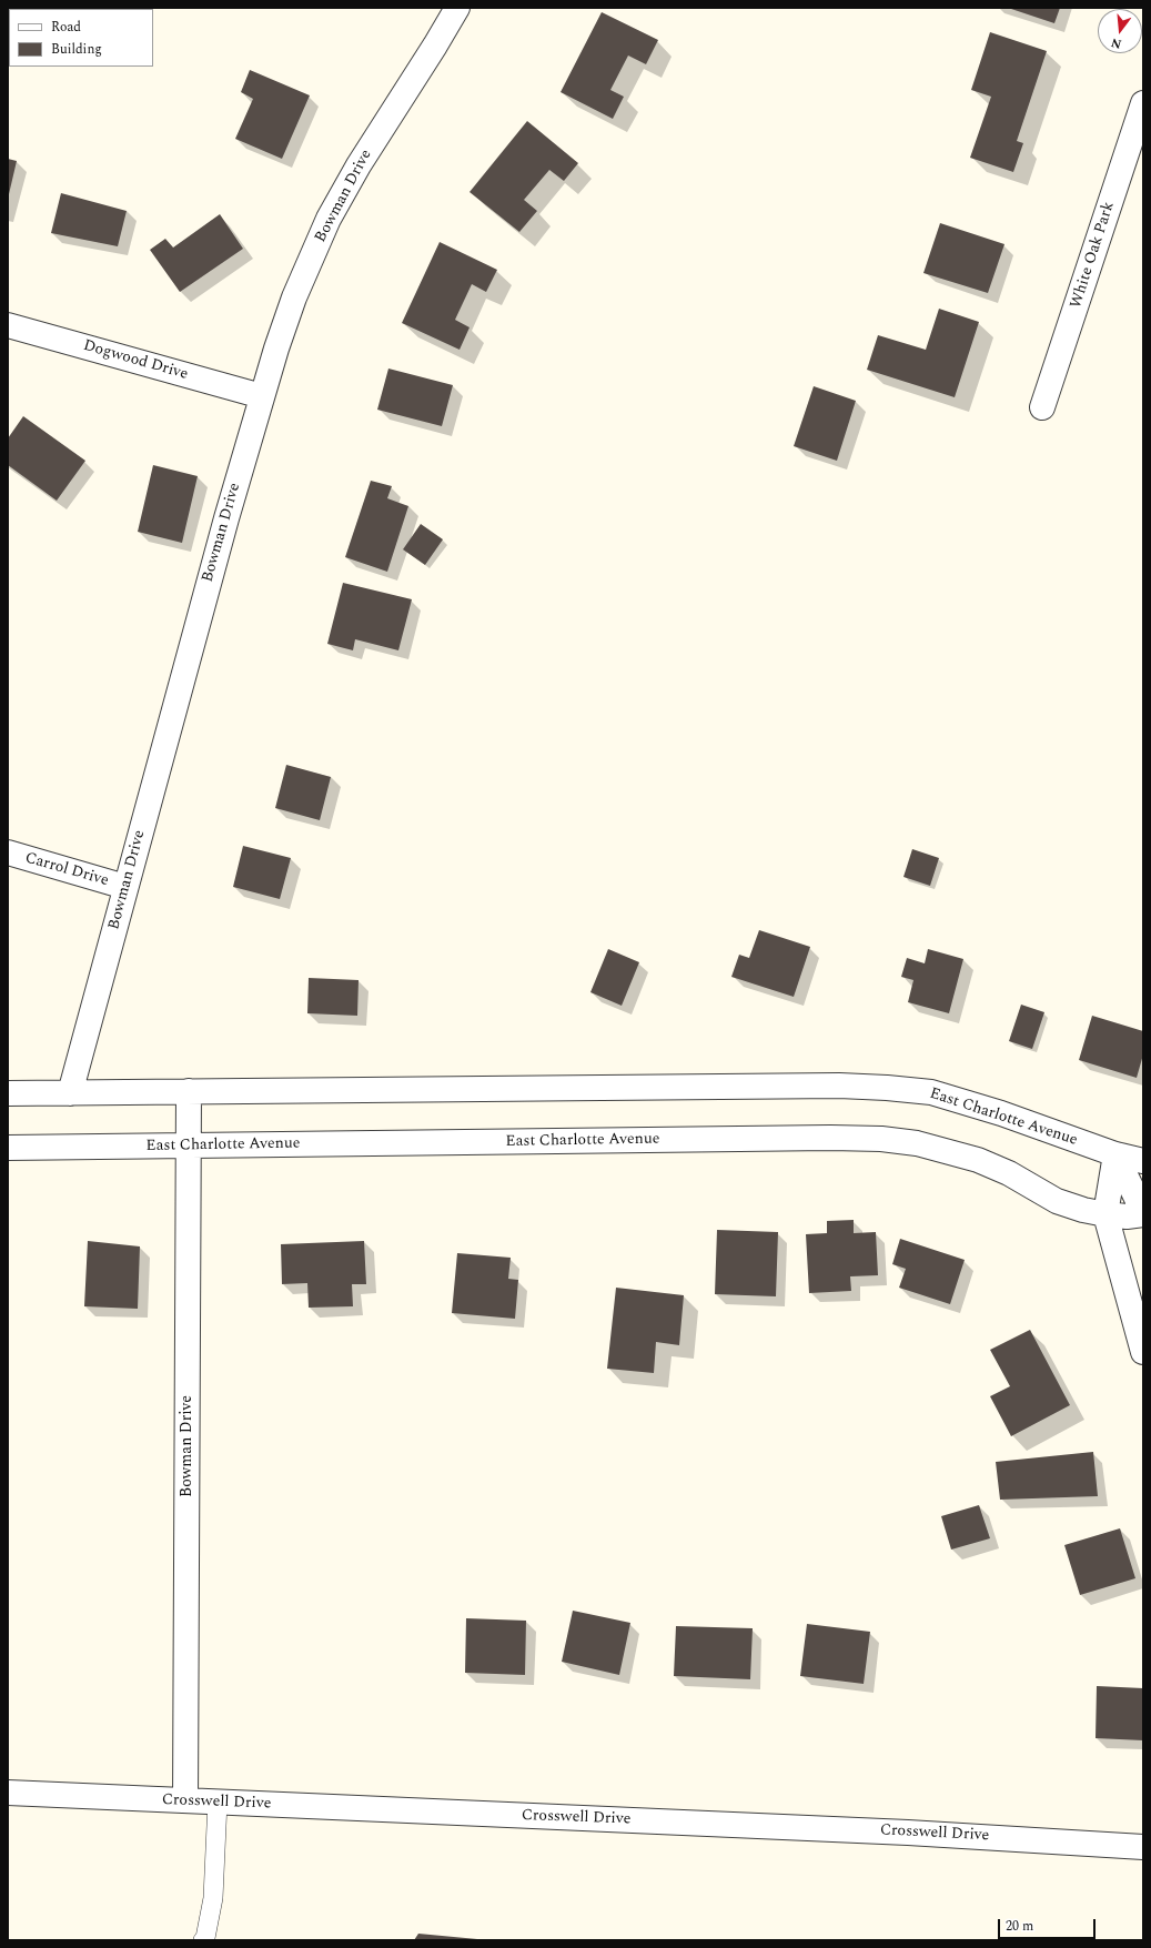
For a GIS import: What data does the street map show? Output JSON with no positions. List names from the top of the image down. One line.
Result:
{"streets":{"street":["Bowman Drive","White Oak Park","Dogwood Drive","Carrol Drive","East Charlotte Avenue","Crosswell Drive"]},"crossings":[["Bowman Drive","Dogwood Drive"],["Bowman Drive","Carrol Drive"],["Bowman Drive","East Charlotte Avenue"],["Bowman Drive","Crosswell Drive"]],"legend":["Road","Building"],"scale_bar":"20 m","north":"bottom"}
